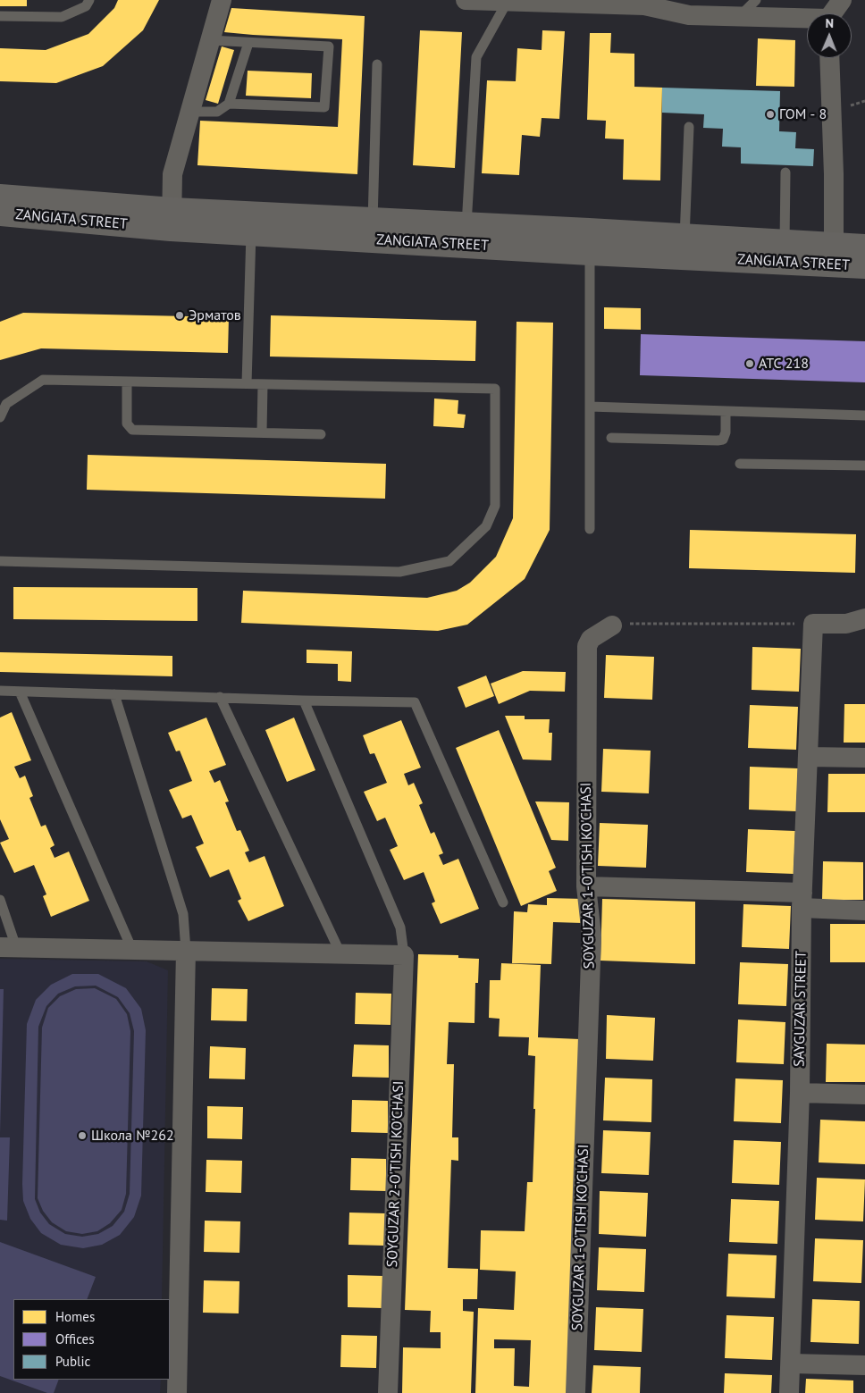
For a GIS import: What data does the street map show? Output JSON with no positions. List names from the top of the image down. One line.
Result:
{"streets":{"main road":["ZANGIATA STREET"],"street":["SOYGUZAR 1-O'TISH KO'CHASI","SAYGUZAR STREET","SOYGUZAR 2-O'TISH KO'CHASI"]},"places":["ГОМ - 8","Эрматов","АТС 218","Школа №262"],"legend":["Homes","Offices","Public"],"north":"top"}
